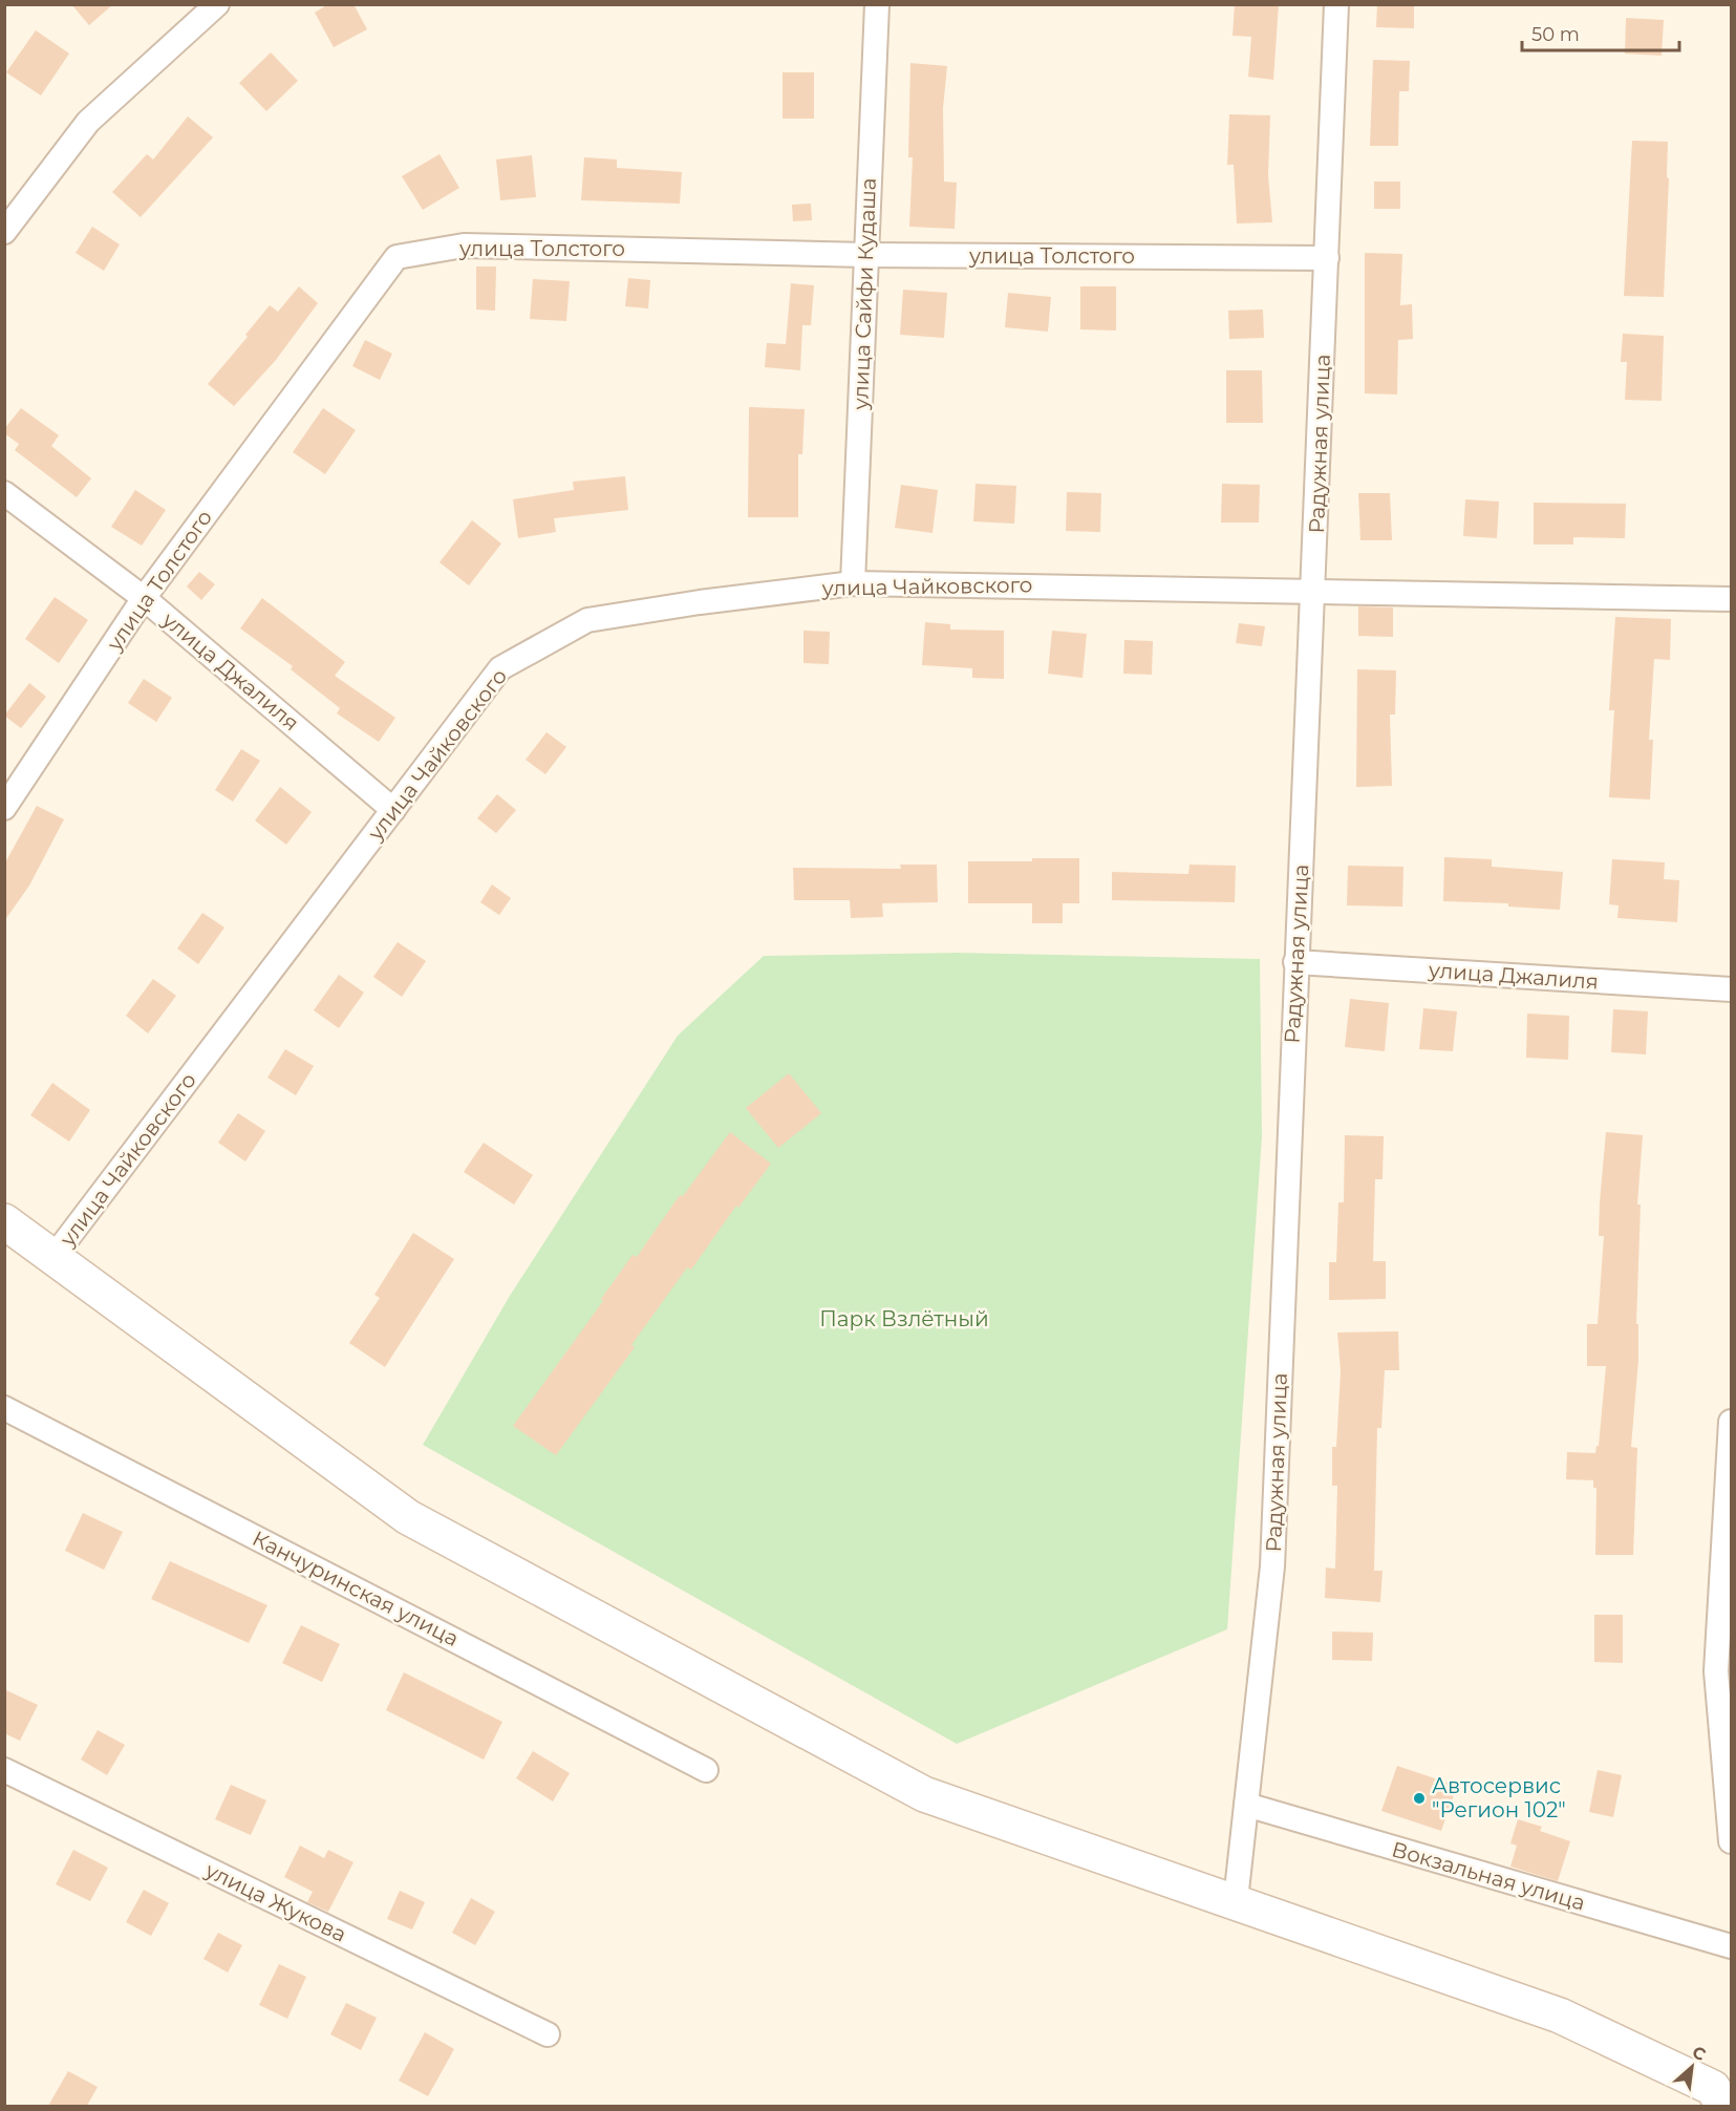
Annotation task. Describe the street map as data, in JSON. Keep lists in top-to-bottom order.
{
  "streets": {
    "street": [
      "улица Толстого",
      "улица Сайфи Кудаша",
      "Радужная улица",
      "улица Чайковского",
      "улица Джалиля",
      "Канчуринская улица",
      "Вокзальная улица",
      "улица Жукова"
    ]
  },
  "crossings": [
    ["улица Толстого", "улица Сайфи Кудаша"],
    ["улица Толстого", "Радужная улица"],
    ["улица Толстого", "улица Джалиля"],
    ["улица Сайфи Кудаша", "улица Чайковского"],
    ["Радужная улица", "улица Чайковского"],
    ["Радужная улица", "улица Джалиля"],
    ["Радужная улица", "Вокзальная улица"],
    ["улица Чайковского", "улица Джалиля"]
  ],
  "parks": ["Парк Взлётный"],
  "places": ["Автосервис \"Регион 102\""],
  "scale_bar": "50 m",
  "north": "top right"
}
